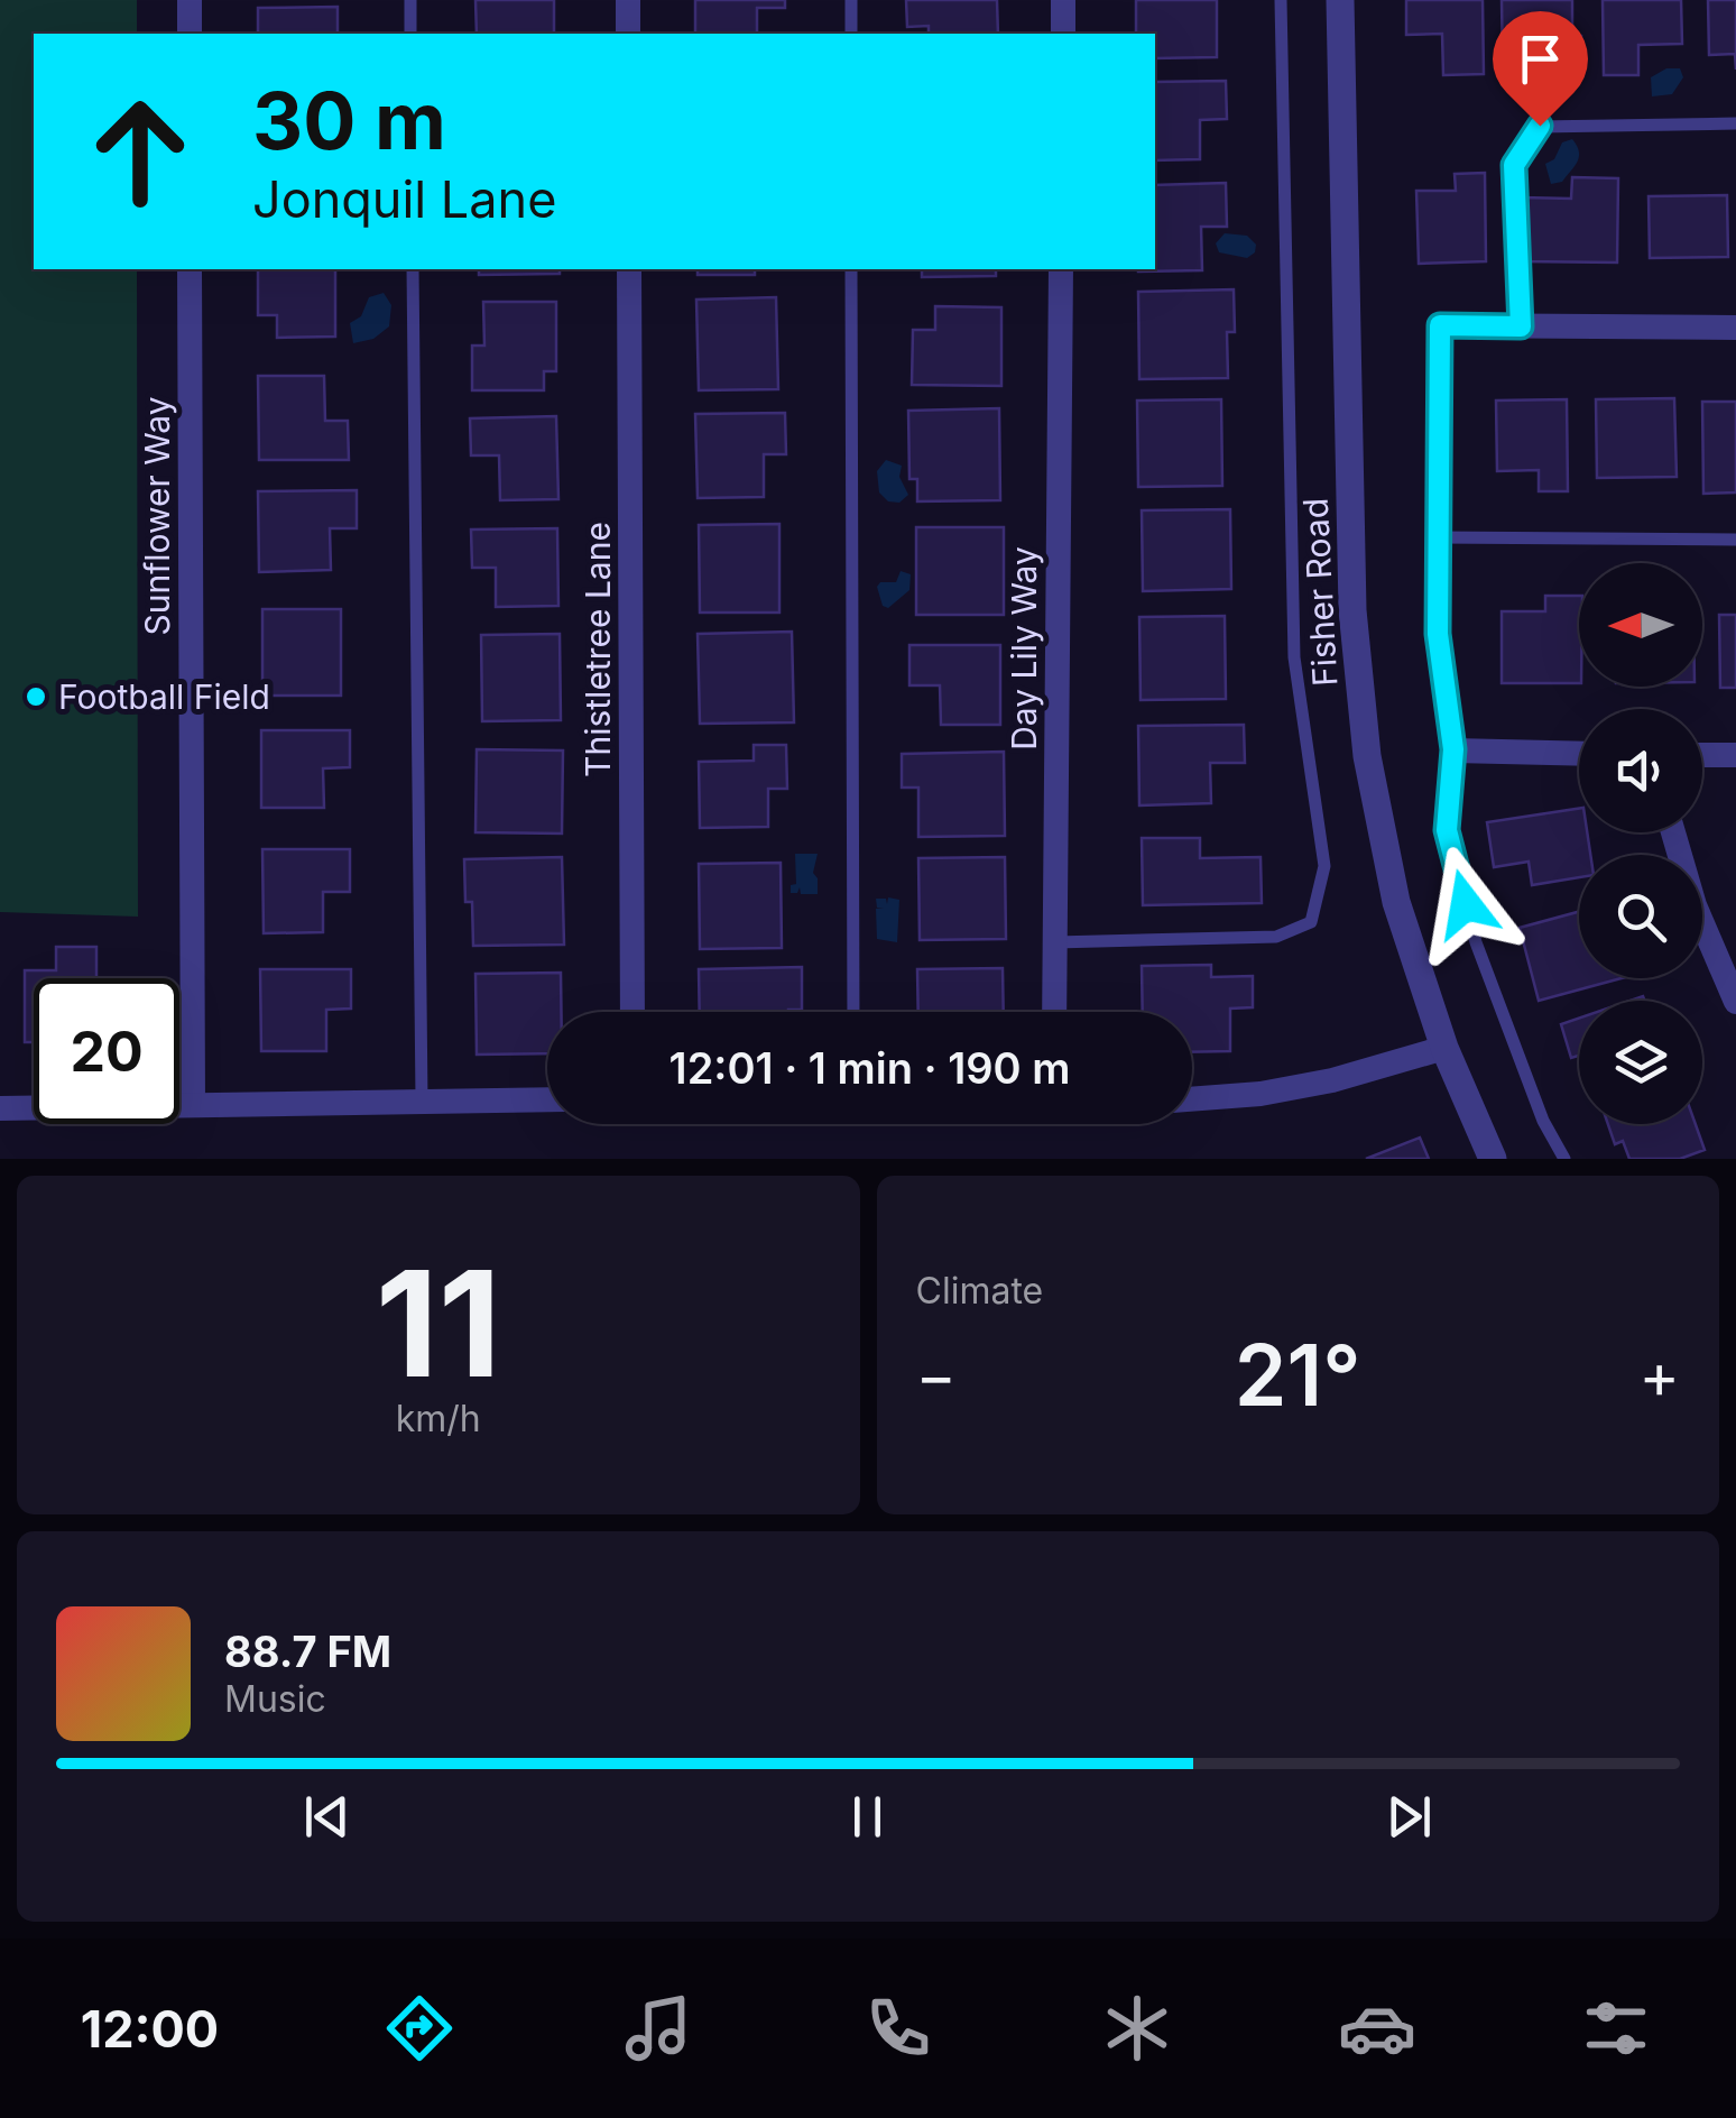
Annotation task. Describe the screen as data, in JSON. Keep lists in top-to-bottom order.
{
  "streets": {
    "street": [
      "Sunflower Way",
      "Fisher Road",
      "Day Lily Way",
      "Thistletree Lane"
    ]
  },
  "places": ["Football Field"],
  "north": "left",
  "page": {
    "turn": ["30 m", "Jonquil Lane"],
    "limit": "20",
    "trip": "12:01 · 1 min · 190 m",
    "tile": [
      ["11", "km/h"],
      "Climate"
    ],
    "heat": ["−", "21°", "+"],
    "song": ["88.7 FM", "Music"],
    "tabs": "12:00"
  }
}
